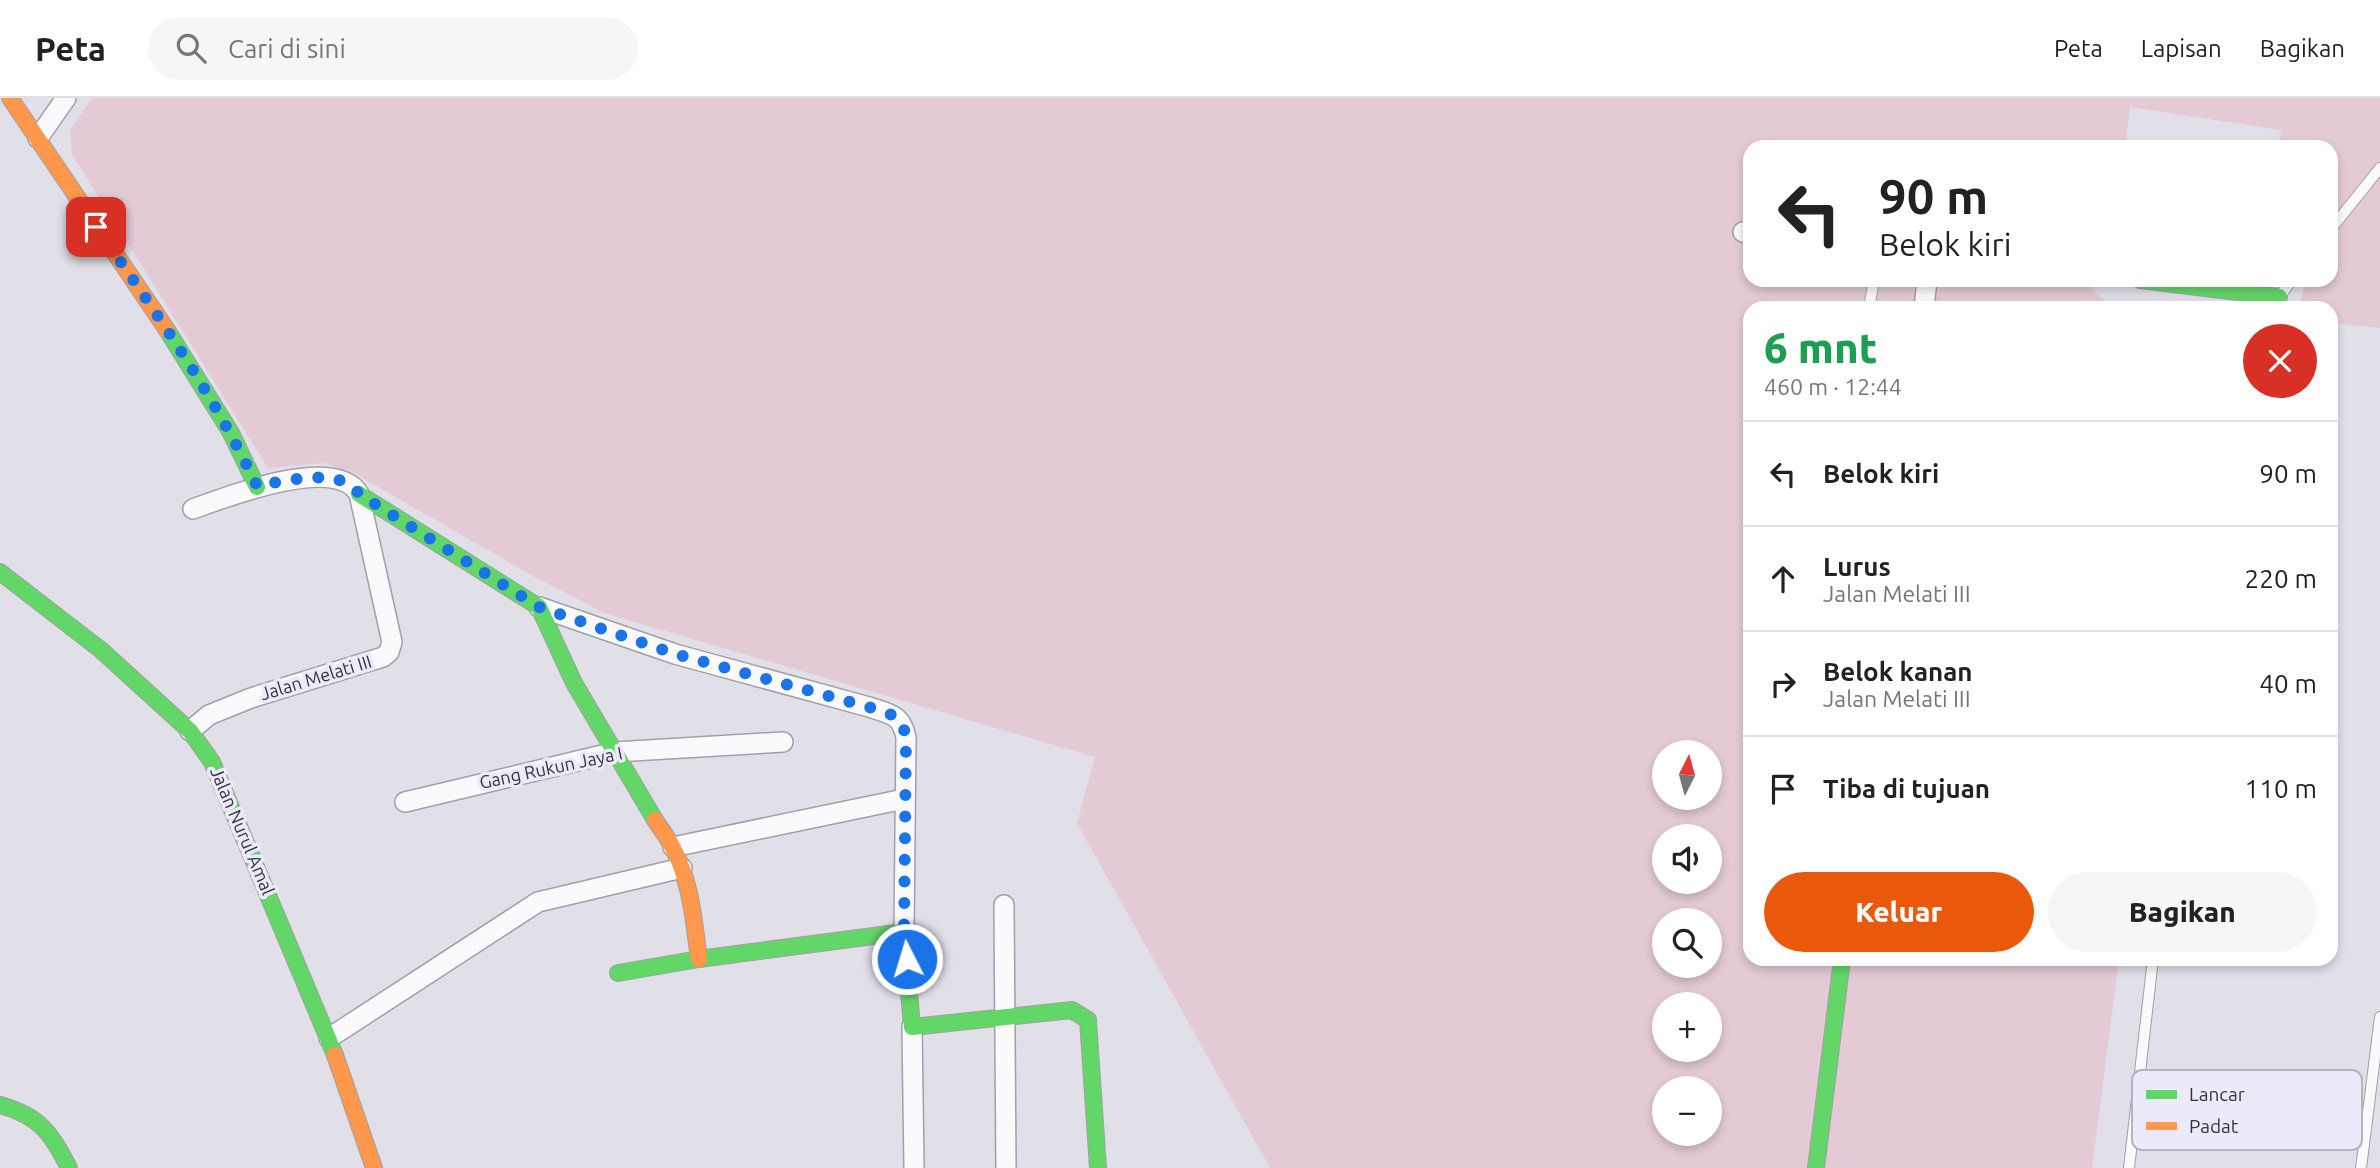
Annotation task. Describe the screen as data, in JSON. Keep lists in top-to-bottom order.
{
  "streets": {
    "street": ["Jalan Melati III", "Gang Rukun Jaya I", "Jalan Nurul Amal"]
  },
  "crossings": [
    ["Jalan Melati III", "Jalan Nurul Amal"]
  ],
  "legend": ["Lancar", "Padat"],
  "north": "top",
  "page": {
    "header": "Peta",
    "search": "Cari di sini",
    "nav": ["Peta", "Lapisan", "Bagikan"],
    "turn": ["90 m", "Belok kiri"],
    "heading": ["6 mnt", "460 m · 12:44"],
    "list": [
      {
        "name": "Belok kiri",
        "value": "90 m"
      },
      {
        "name": "Lurus",
        "note": "Jalan Melati III",
        "value": "220 m"
      },
      {
        "name": "Belok kanan",
        "note": "Jalan Melati III",
        "value": "40 m"
      },
      {
        "name": "Tiba di tujuan",
        "value": "110 m"
      }
    ],
    "map_buttons": ["+", "−"],
    "buttons": ["Keluar", "Bagikan"]
  }
}
